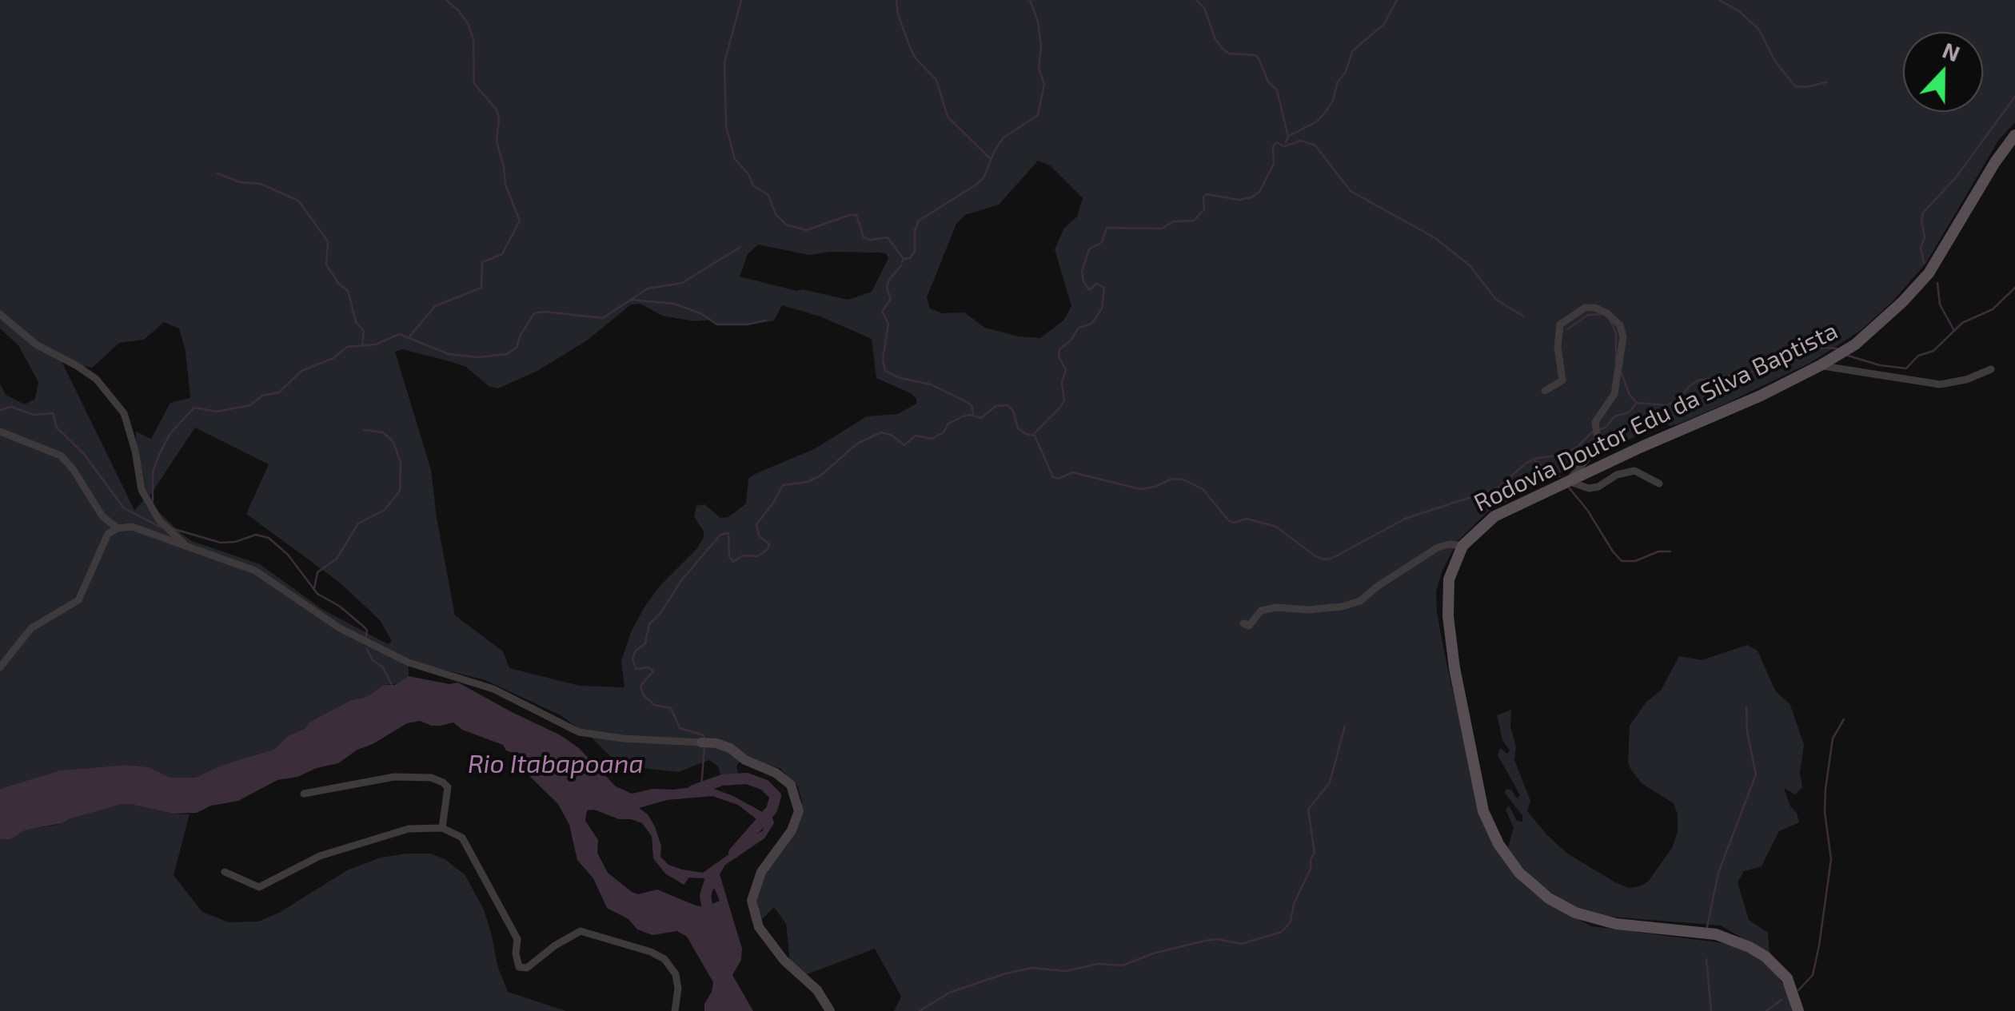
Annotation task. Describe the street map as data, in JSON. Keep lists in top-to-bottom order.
{
  "streets": {
    "main road": ["Rodovia Doutor Edu da Silva Baptista"]
  },
  "water": ["Rio Itabapoana"],
  "north": "top"
}
